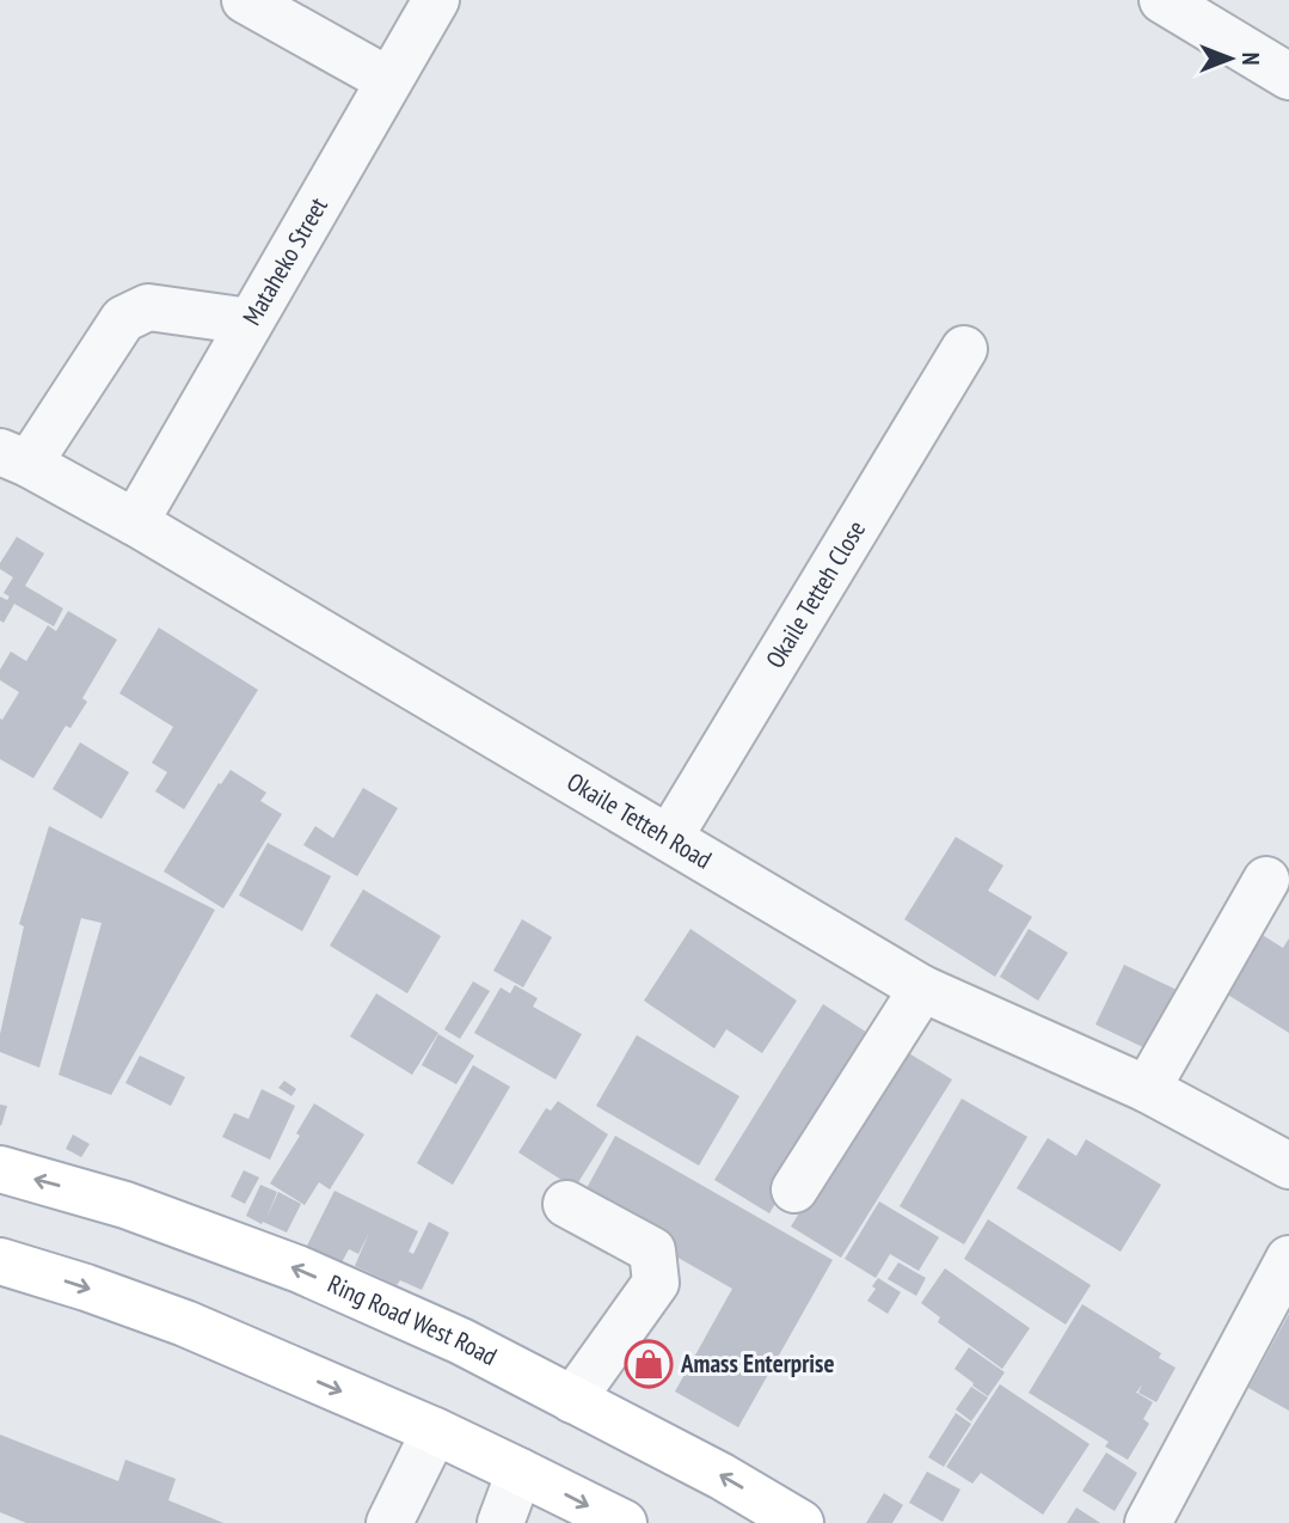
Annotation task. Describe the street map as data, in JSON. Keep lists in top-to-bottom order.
{
  "streets": {
    "main road": ["Ring Road West Road"],
    "street": ["Mataheko Street", "Okaile Tetteh Close", "Okaile Tetteh Road"]
  },
  "crossings": [
    ["Mataheko Street", "Okaile Tetteh Road"],
    ["Okaile Tetteh Close", "Okaile Tetteh Road"]
  ],
  "places": {
    "shop": ["Amass Enterprise"]
  },
  "north": "right"
}
